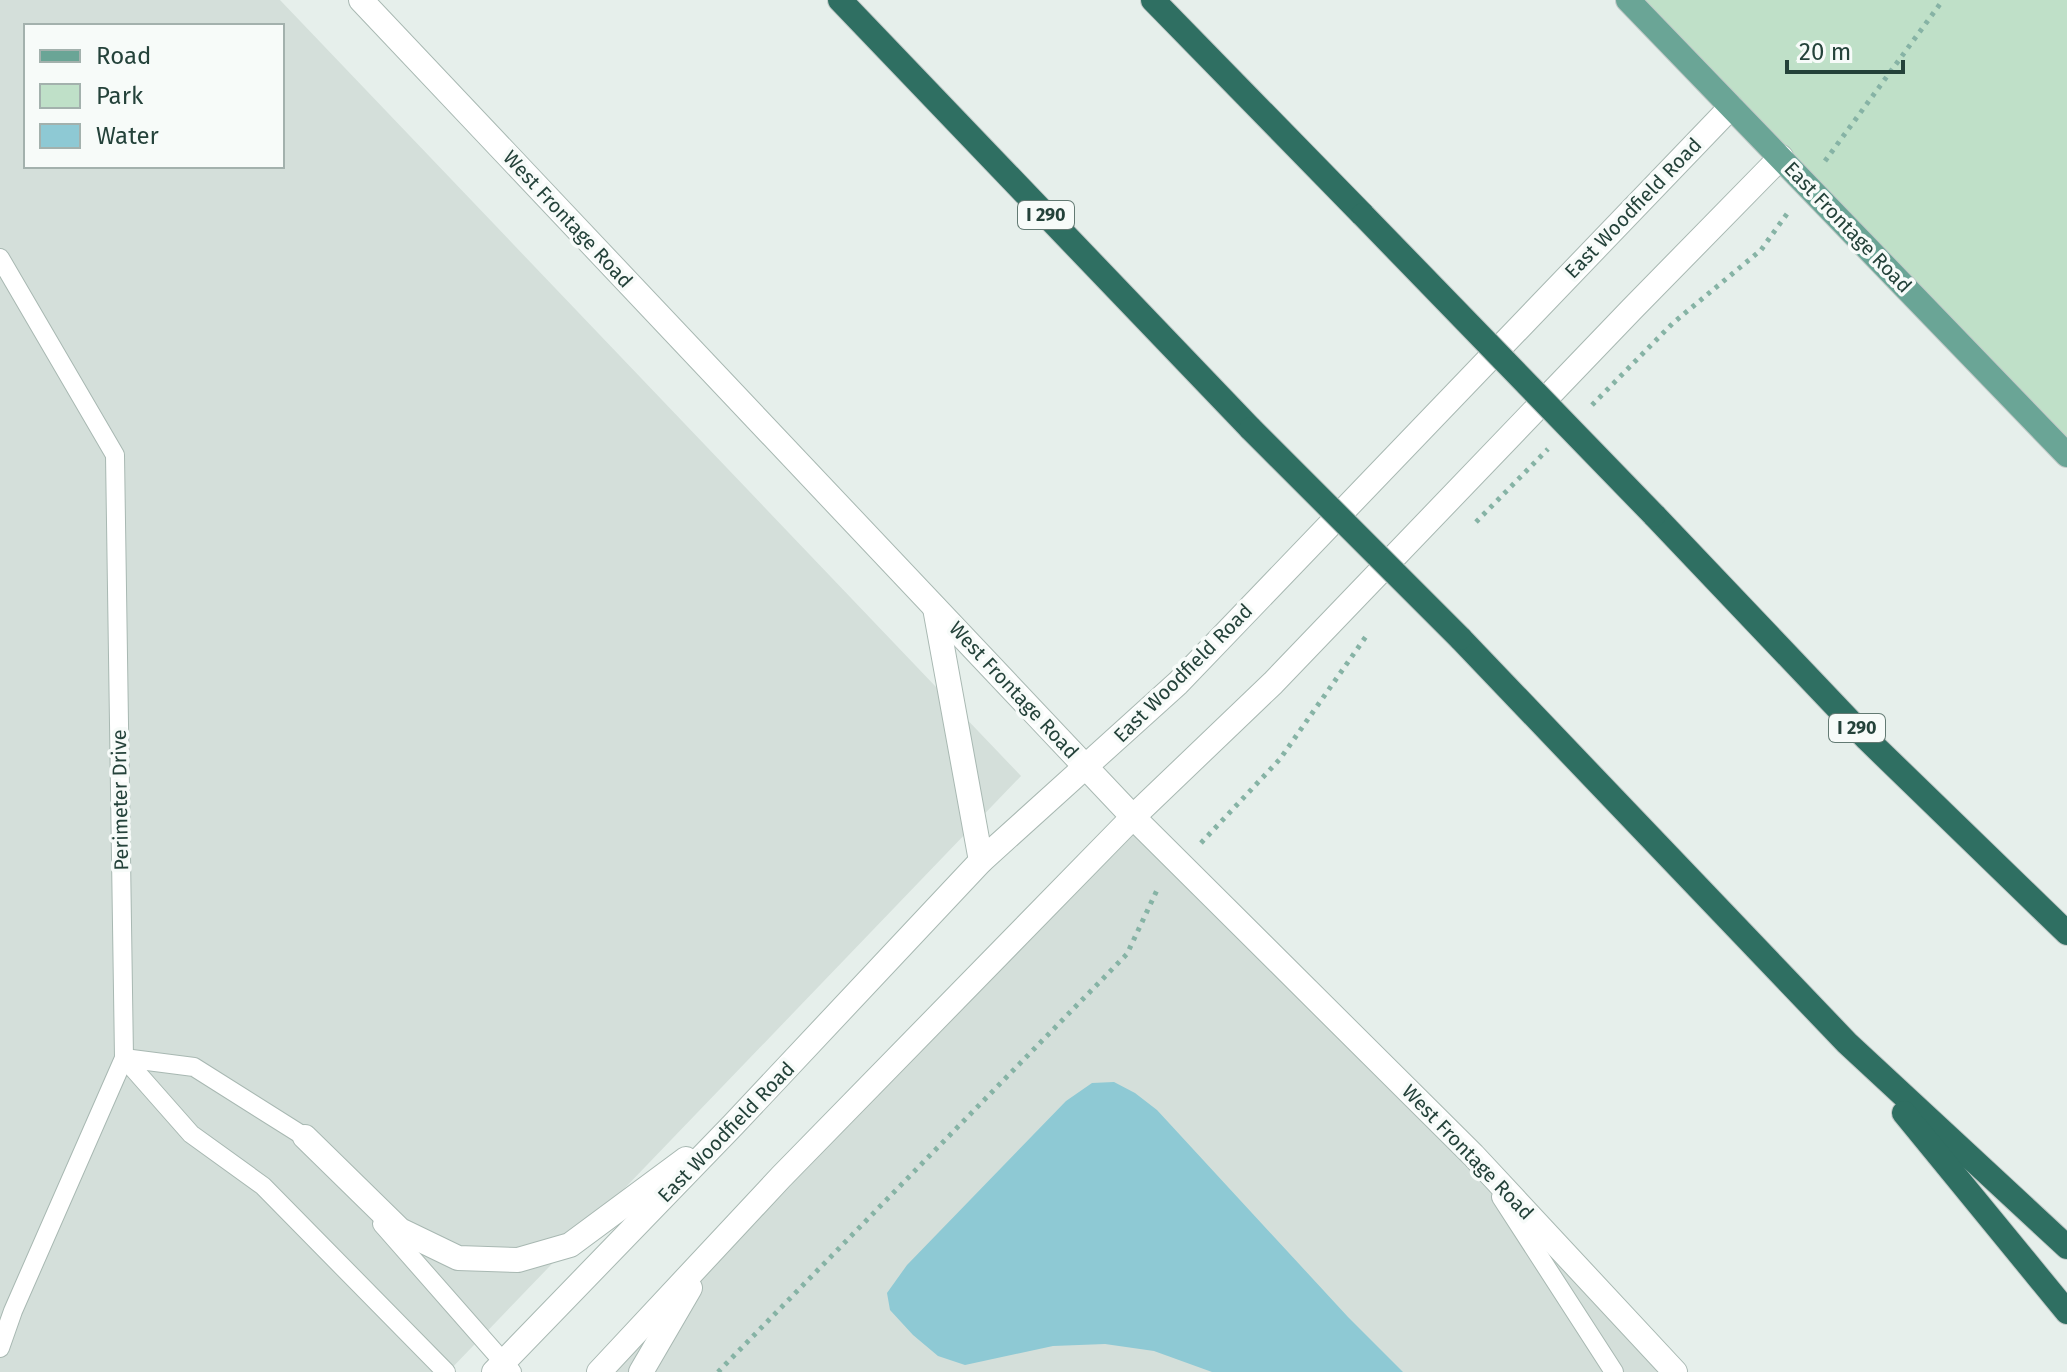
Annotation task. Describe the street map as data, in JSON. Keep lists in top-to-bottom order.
{
  "streets": {
    "highway": ["I 290"],
    "main road": ["East Frontage Road"],
    "street": ["East Woodfield Road", "West Frontage Road"],
    "lane": ["Perimeter Drive"]
  },
  "crossings": [
    ["East Woodfield Road", "West Frontage Road"],
    ["East Woodfield Road", "East Frontage Road"]
  ],
  "legend": ["Road", "Park", "Water"],
  "scale_bar": "20 m"
}
